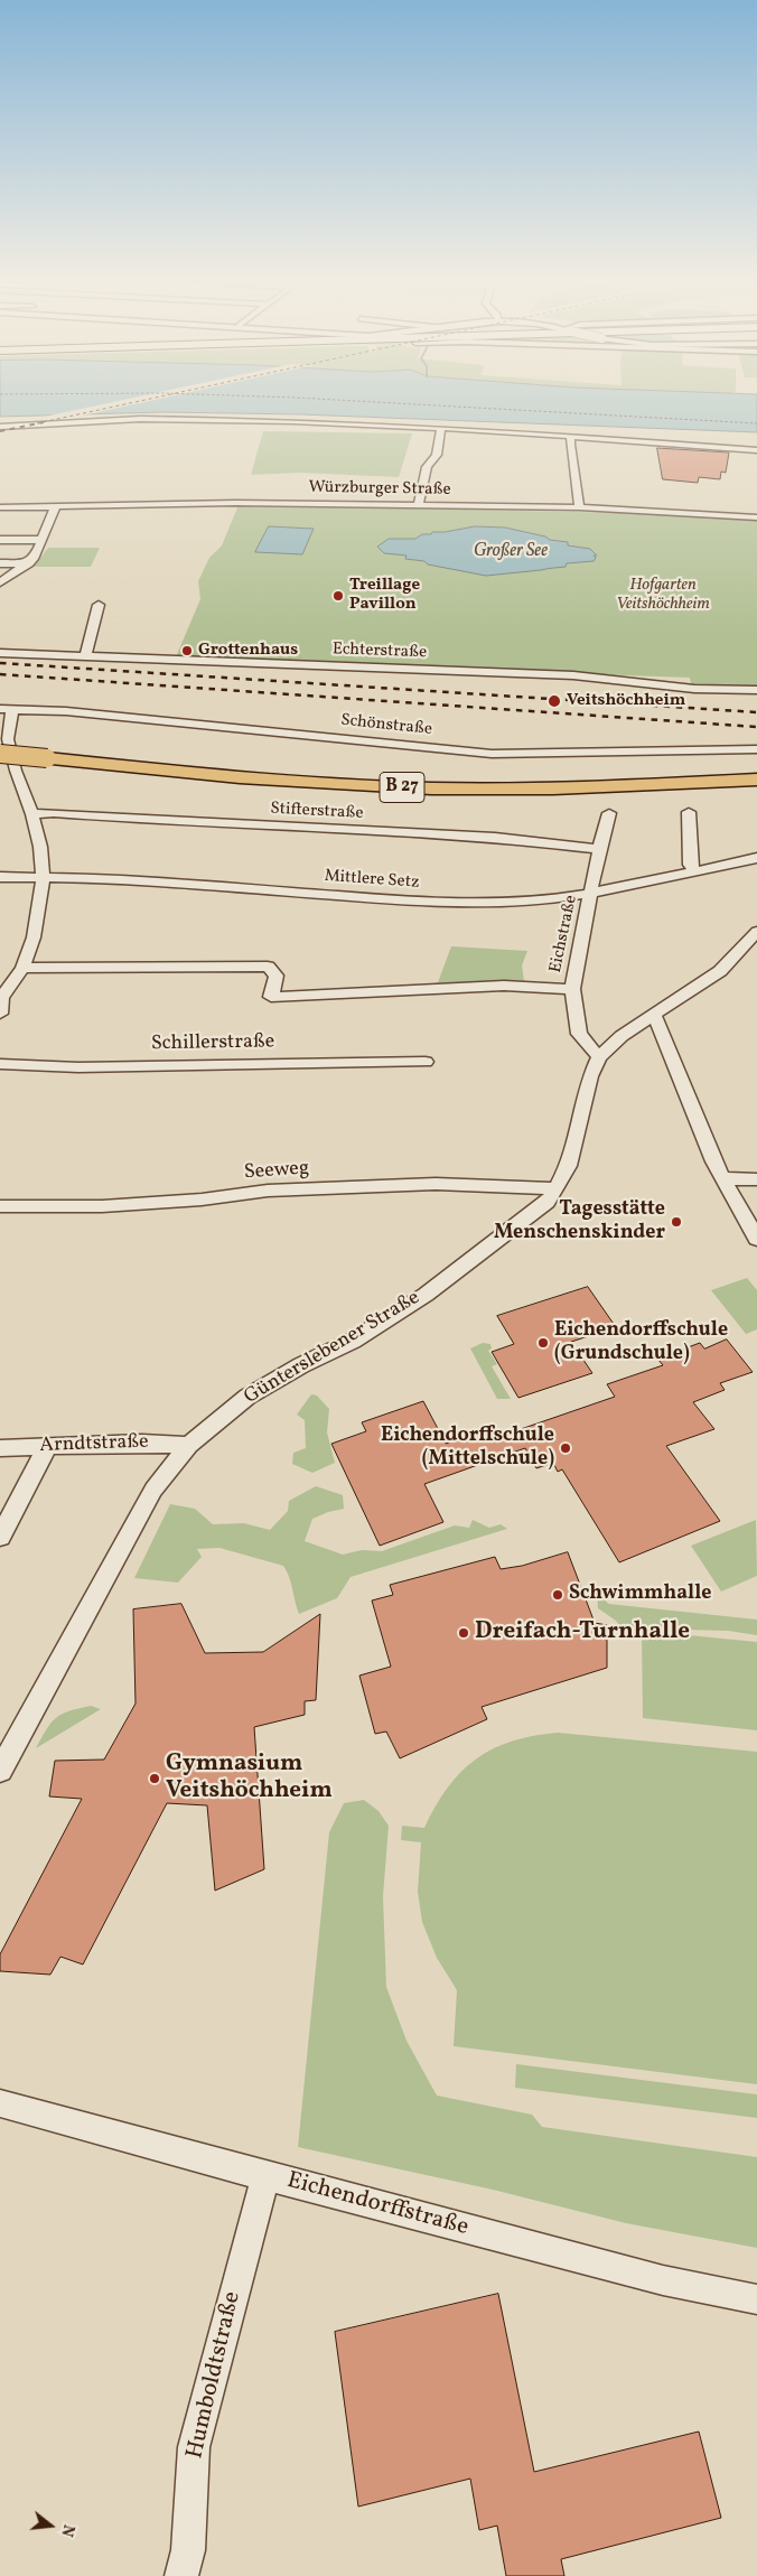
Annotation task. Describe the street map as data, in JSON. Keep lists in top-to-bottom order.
{
  "streets": {
    "main road": ["B 27"],
    "street": [
      "Würzburger Straße",
      "Echterstraße",
      "Schönstraße",
      "Stifterstraße",
      "Mittlere Setz",
      "Eichstraße",
      "Schillerstraße",
      "Seeweg",
      "Günterslebener Straße",
      "Arndtstraße",
      "Eichendorffstraße",
      "Humboldtstraße"
    ]
  },
  "crossings": [
    ["Schönstraße", "B 27"],
    ["Stifterstraße", "Eichstraße"],
    ["Mittlere Setz", "Eichstraße"],
    ["Eichstraße", "Günterslebener Straße"],
    ["Seeweg", "Günterslebener Straße"],
    ["Günterslebener Straße", "Arndtstraße"],
    ["Eichendorffstraße", "Humboldtstraße"]
  ],
  "water": ["Großer See"],
  "parks": ["Hofgarten Veitshöchheim"],
  "places": [
    "Treillage Pavillon",
    "Grottenhaus",
    "Veitshöchheim",
    "Tagesstätte Menschenskinder",
    "Eichendorffschule (Grundschule)",
    "Eichendorffschule (Mittelschule)",
    "Schwimmhalle",
    "Dreifach-Turnhalle",
    "Gymnasium Veitshöchheim"
  ],
  "north": "right"
}
